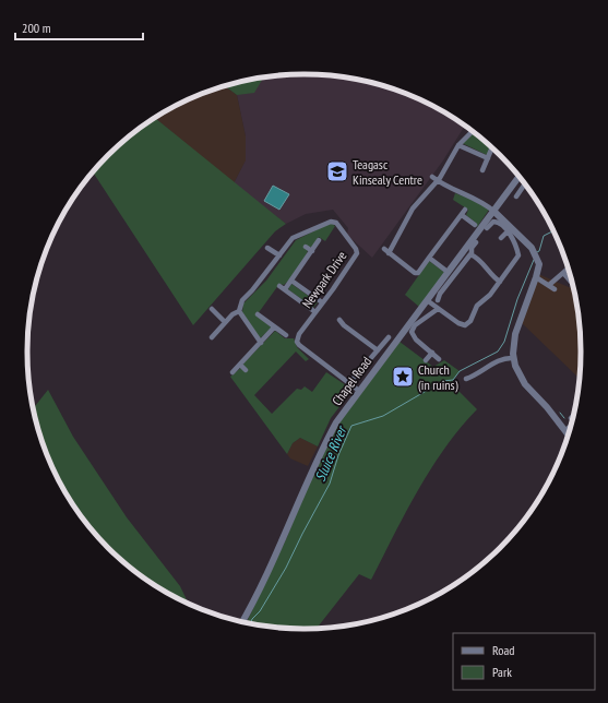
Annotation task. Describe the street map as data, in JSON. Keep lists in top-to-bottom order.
{
  "streets": {
    "street": ["Newpark Drive", "Chapel Road"]
  },
  "crossings": [
    ["Newpark Drive", "Chapel Road"]
  ],
  "water": ["Sluice River"],
  "places": {
    "school or university": ["Teagasc Kinsealy Centre"],
    "place": ["Church (in ruins)"]
  },
  "legend": ["Road", "Park"],
  "scale_bar": "200 m"
}
